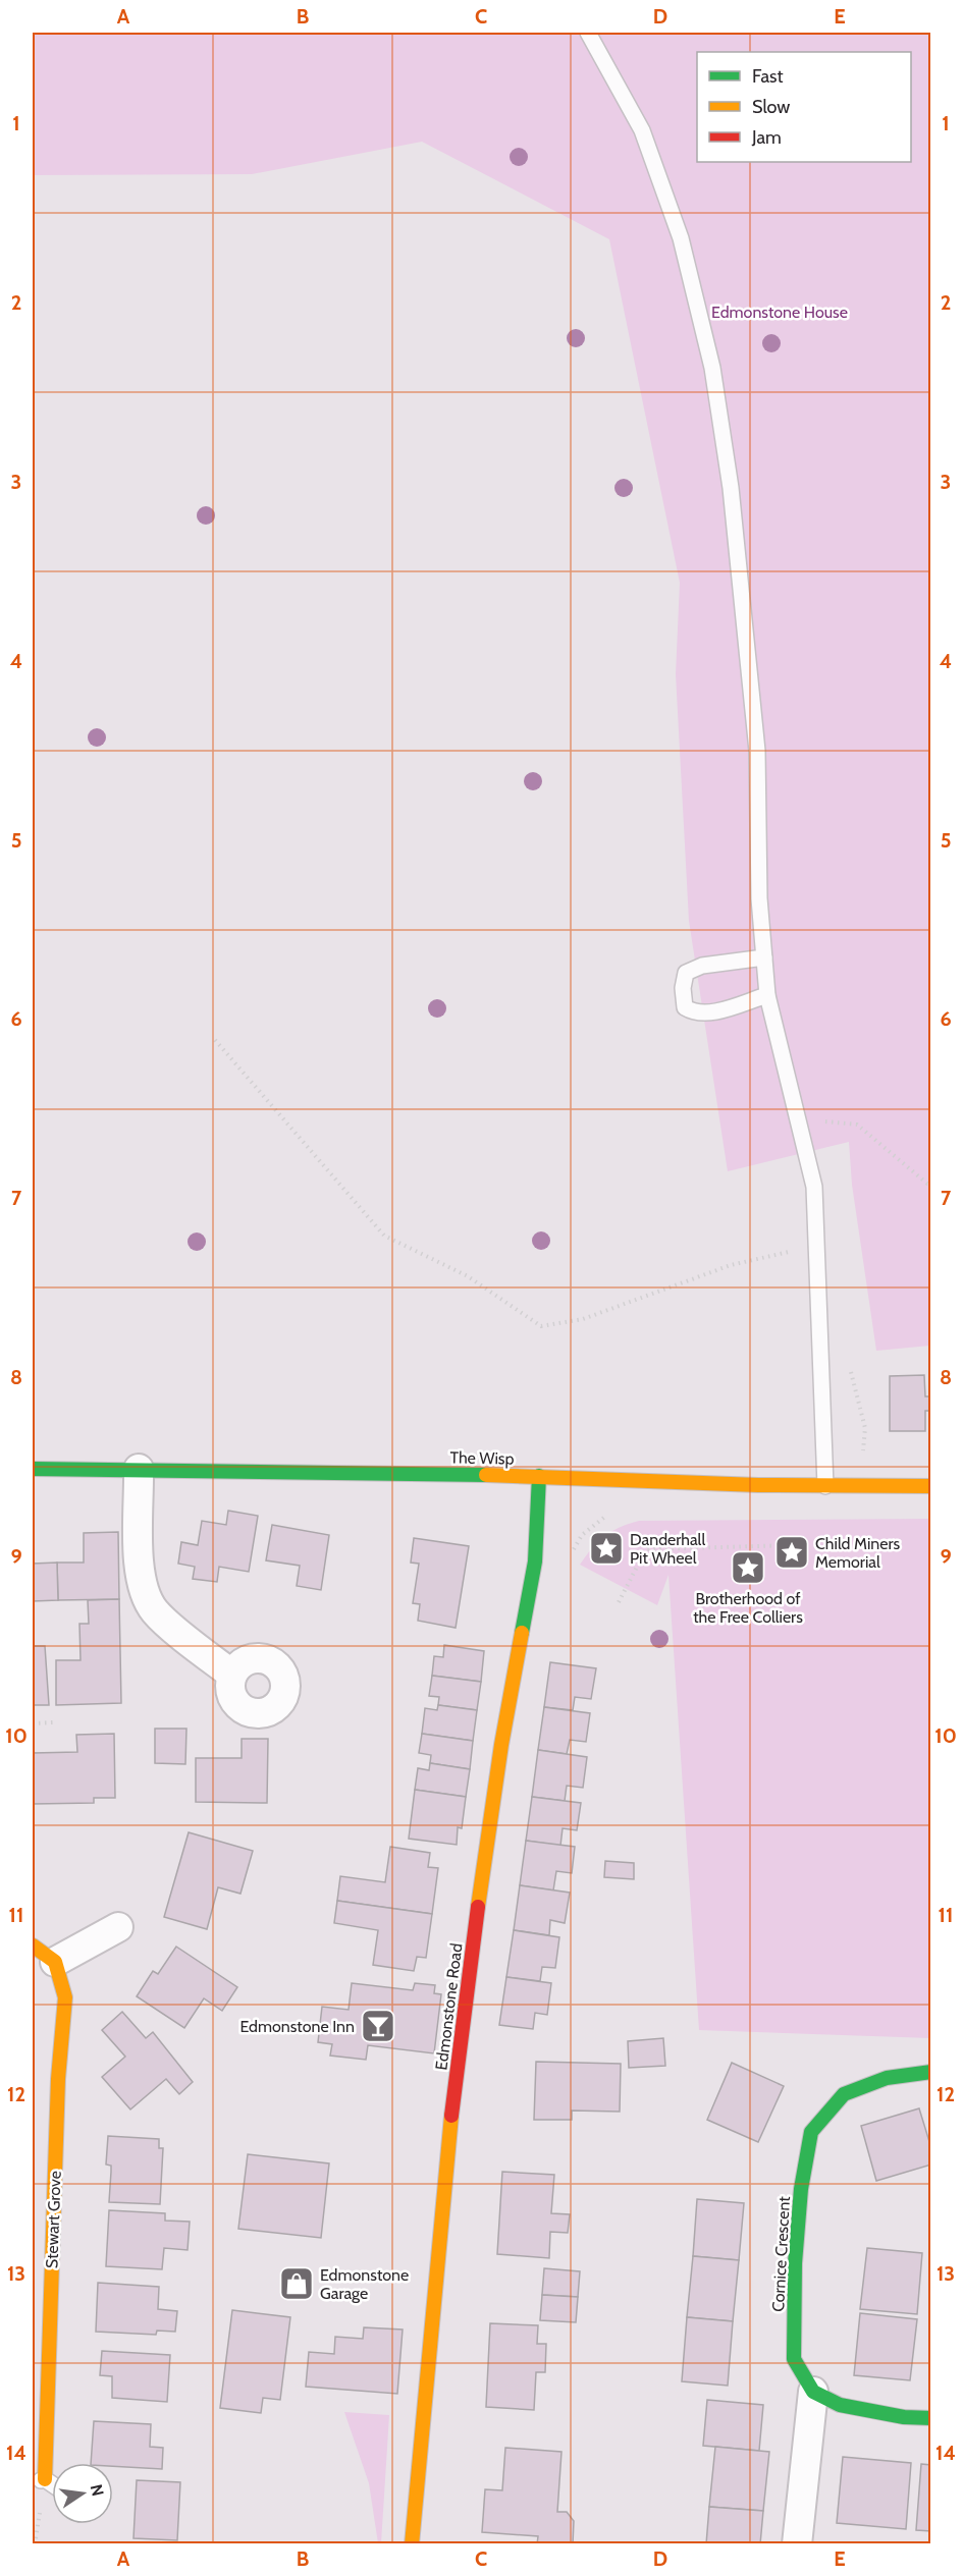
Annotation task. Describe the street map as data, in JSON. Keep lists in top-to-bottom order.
{
  "streets": {
    "street": [
      "The Wisp",
      "Edmonstone Road",
      "Stewart Grove",
      "Cornice Crescent"
    ]
  },
  "crossings": [
    ["The Wisp", "Edmonstone Road"]
  ],
  "parks": ["Edmonstone House"],
  "places": {
    "place": ["Danderhall Pit Wheel", "Child Miners Memorial", "Brotherhood of the Free Colliers"],
    "bar": ["Edmonstone Inn"],
    "shop": ["Edmonstone Garage"]
  },
  "legend": ["Fast", "Slow", "Jam"],
  "north": "right",
  "grid": {
    "columns": [
      "A",
      "B",
      "C",
      "D",
      "E"
    ],
    "rows": [
      "1",
      "2",
      "3",
      "4",
      "5",
      "6",
      "7",
      "8",
      "9",
      "10",
      "11",
      "12",
      "13",
      "14"
    ]
  }
}
